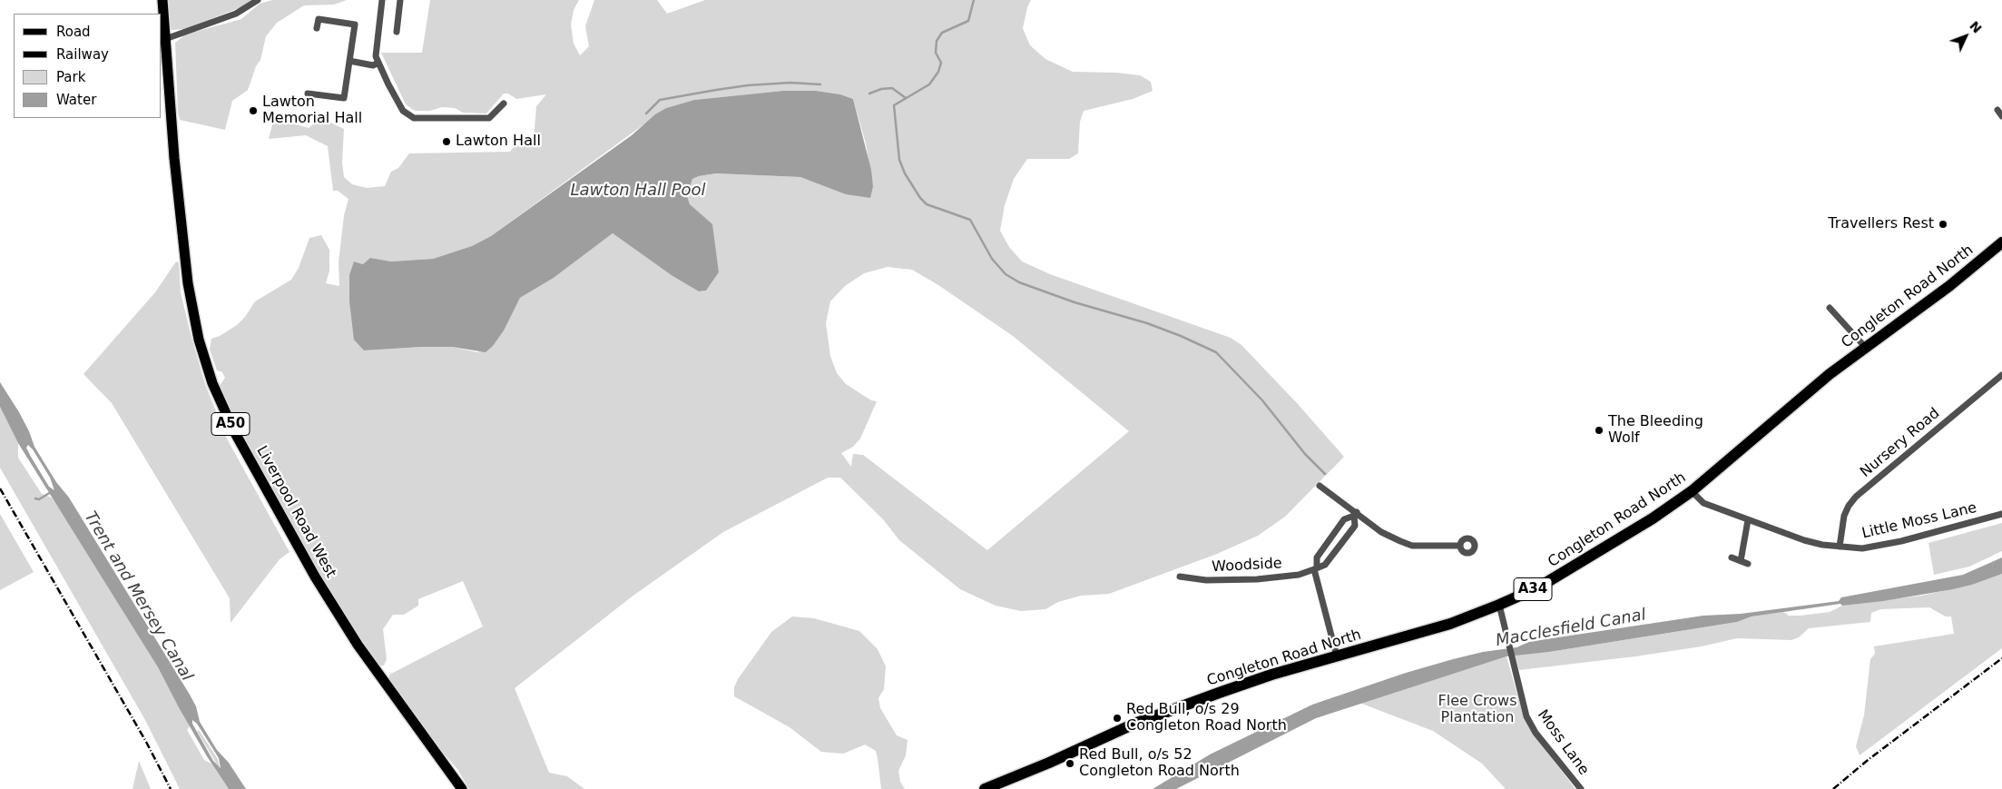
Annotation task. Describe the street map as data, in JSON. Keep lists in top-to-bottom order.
{
  "streets": {
    "highway": ["Congleton Road North", "A34"],
    "main road": ["A50", "Liverpool Road West"],
    "street": [
      "Nursery Road",
      "Little Moss Lane",
      "Woodside",
      "Moss Lane"
    ]
  },
  "crossings": [
    ["Congleton Road North", "Little Moss Lane"],
    ["Congleton Road North", "Moss Lane"],
    ["Nursery Road", "Little Moss Lane"]
  ],
  "water": ["Lawton Hall Pool", "Trent and Mersey Canal", "Macclesfield Canal"],
  "parks": ["Flee Crows Plantation"],
  "places": [
    "Lawton Memorial Hall",
    "Lawton Hall",
    "Travellers Rest",
    "The Bleeding Wolf",
    "Red Bull, o/s 29 Congleton Road North",
    "Red Bull, o/s 52 Congleton Road North"
  ],
  "legend": [
    "Road",
    "Railway",
    "Park",
    "Water"
  ],
  "north": "top right"
}
